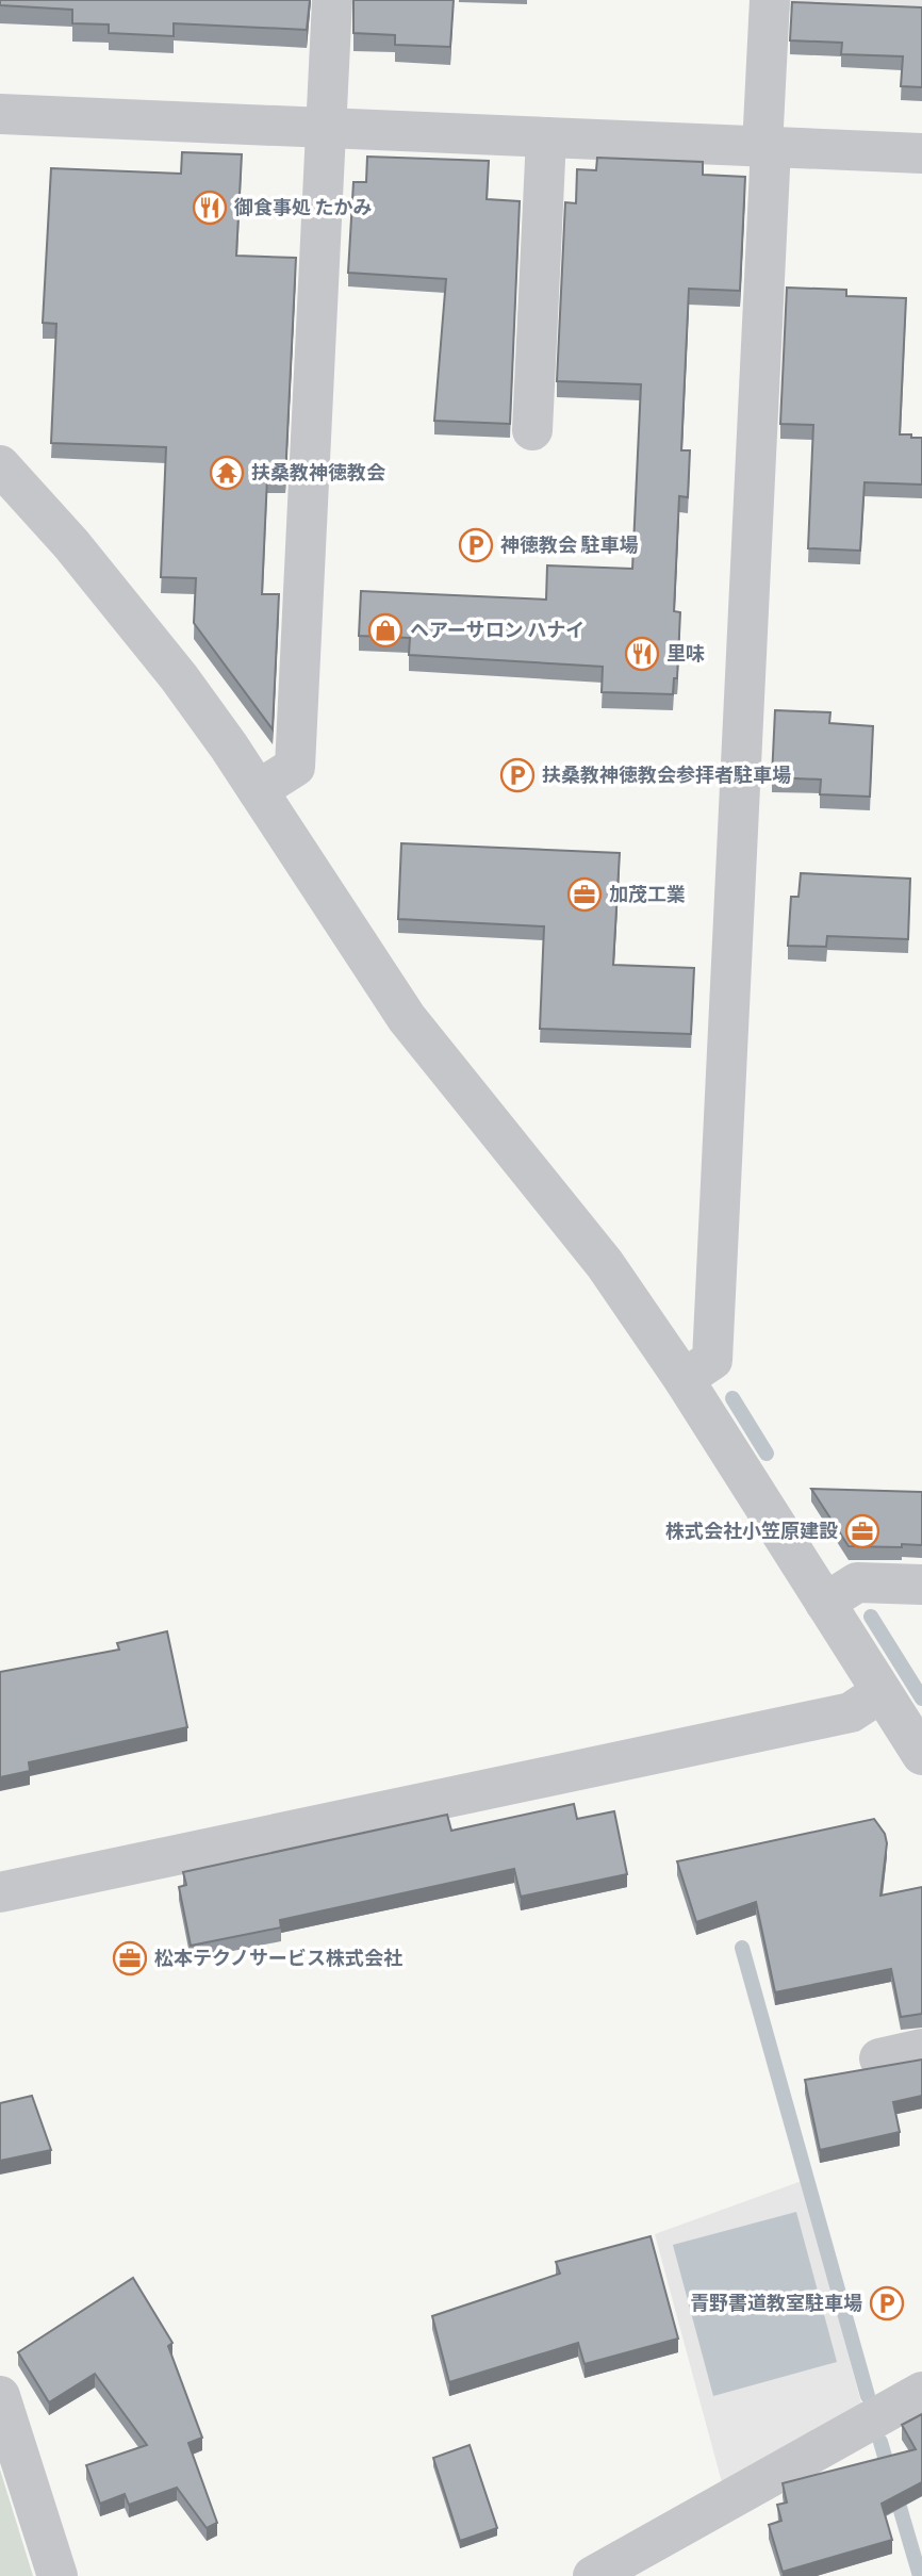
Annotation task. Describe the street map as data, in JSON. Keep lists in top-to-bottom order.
{
  "places": {
    "restaurant": ["御食事処 たかみ", "里味"],
    "temple": ["扶桑教神徳教会"],
    "parking": ["神徳教会 駐車場", "扶桑教神徳教会参拝者駐車場", "青野書道教室駐車場"],
    "shop": ["ヘアーサロン ハナイ"],
    "office": ["加茂工業", "株式会社小笠原建設", "松本テクノサービス株式会社"]
  }
}
